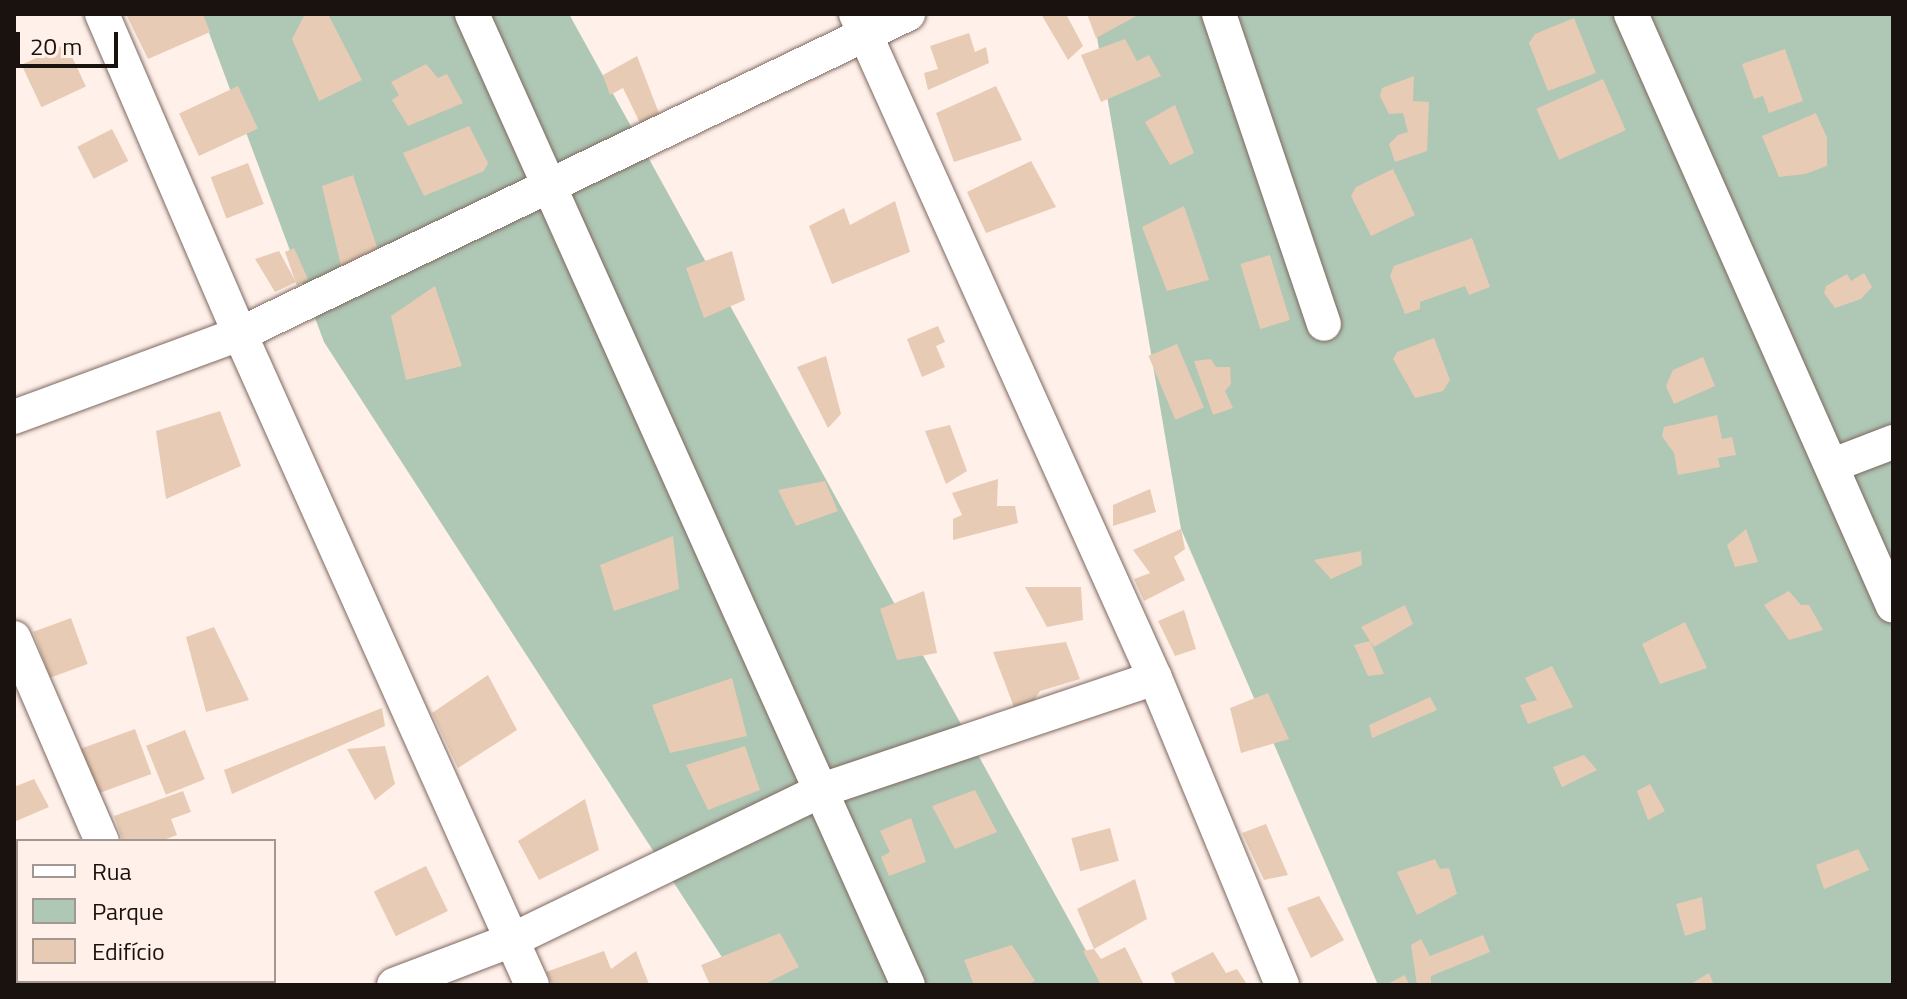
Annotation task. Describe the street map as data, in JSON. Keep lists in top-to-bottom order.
{
  "legend": ["Rua", "Parque", "Edifício"],
  "scale_bar": "20 m"
}
